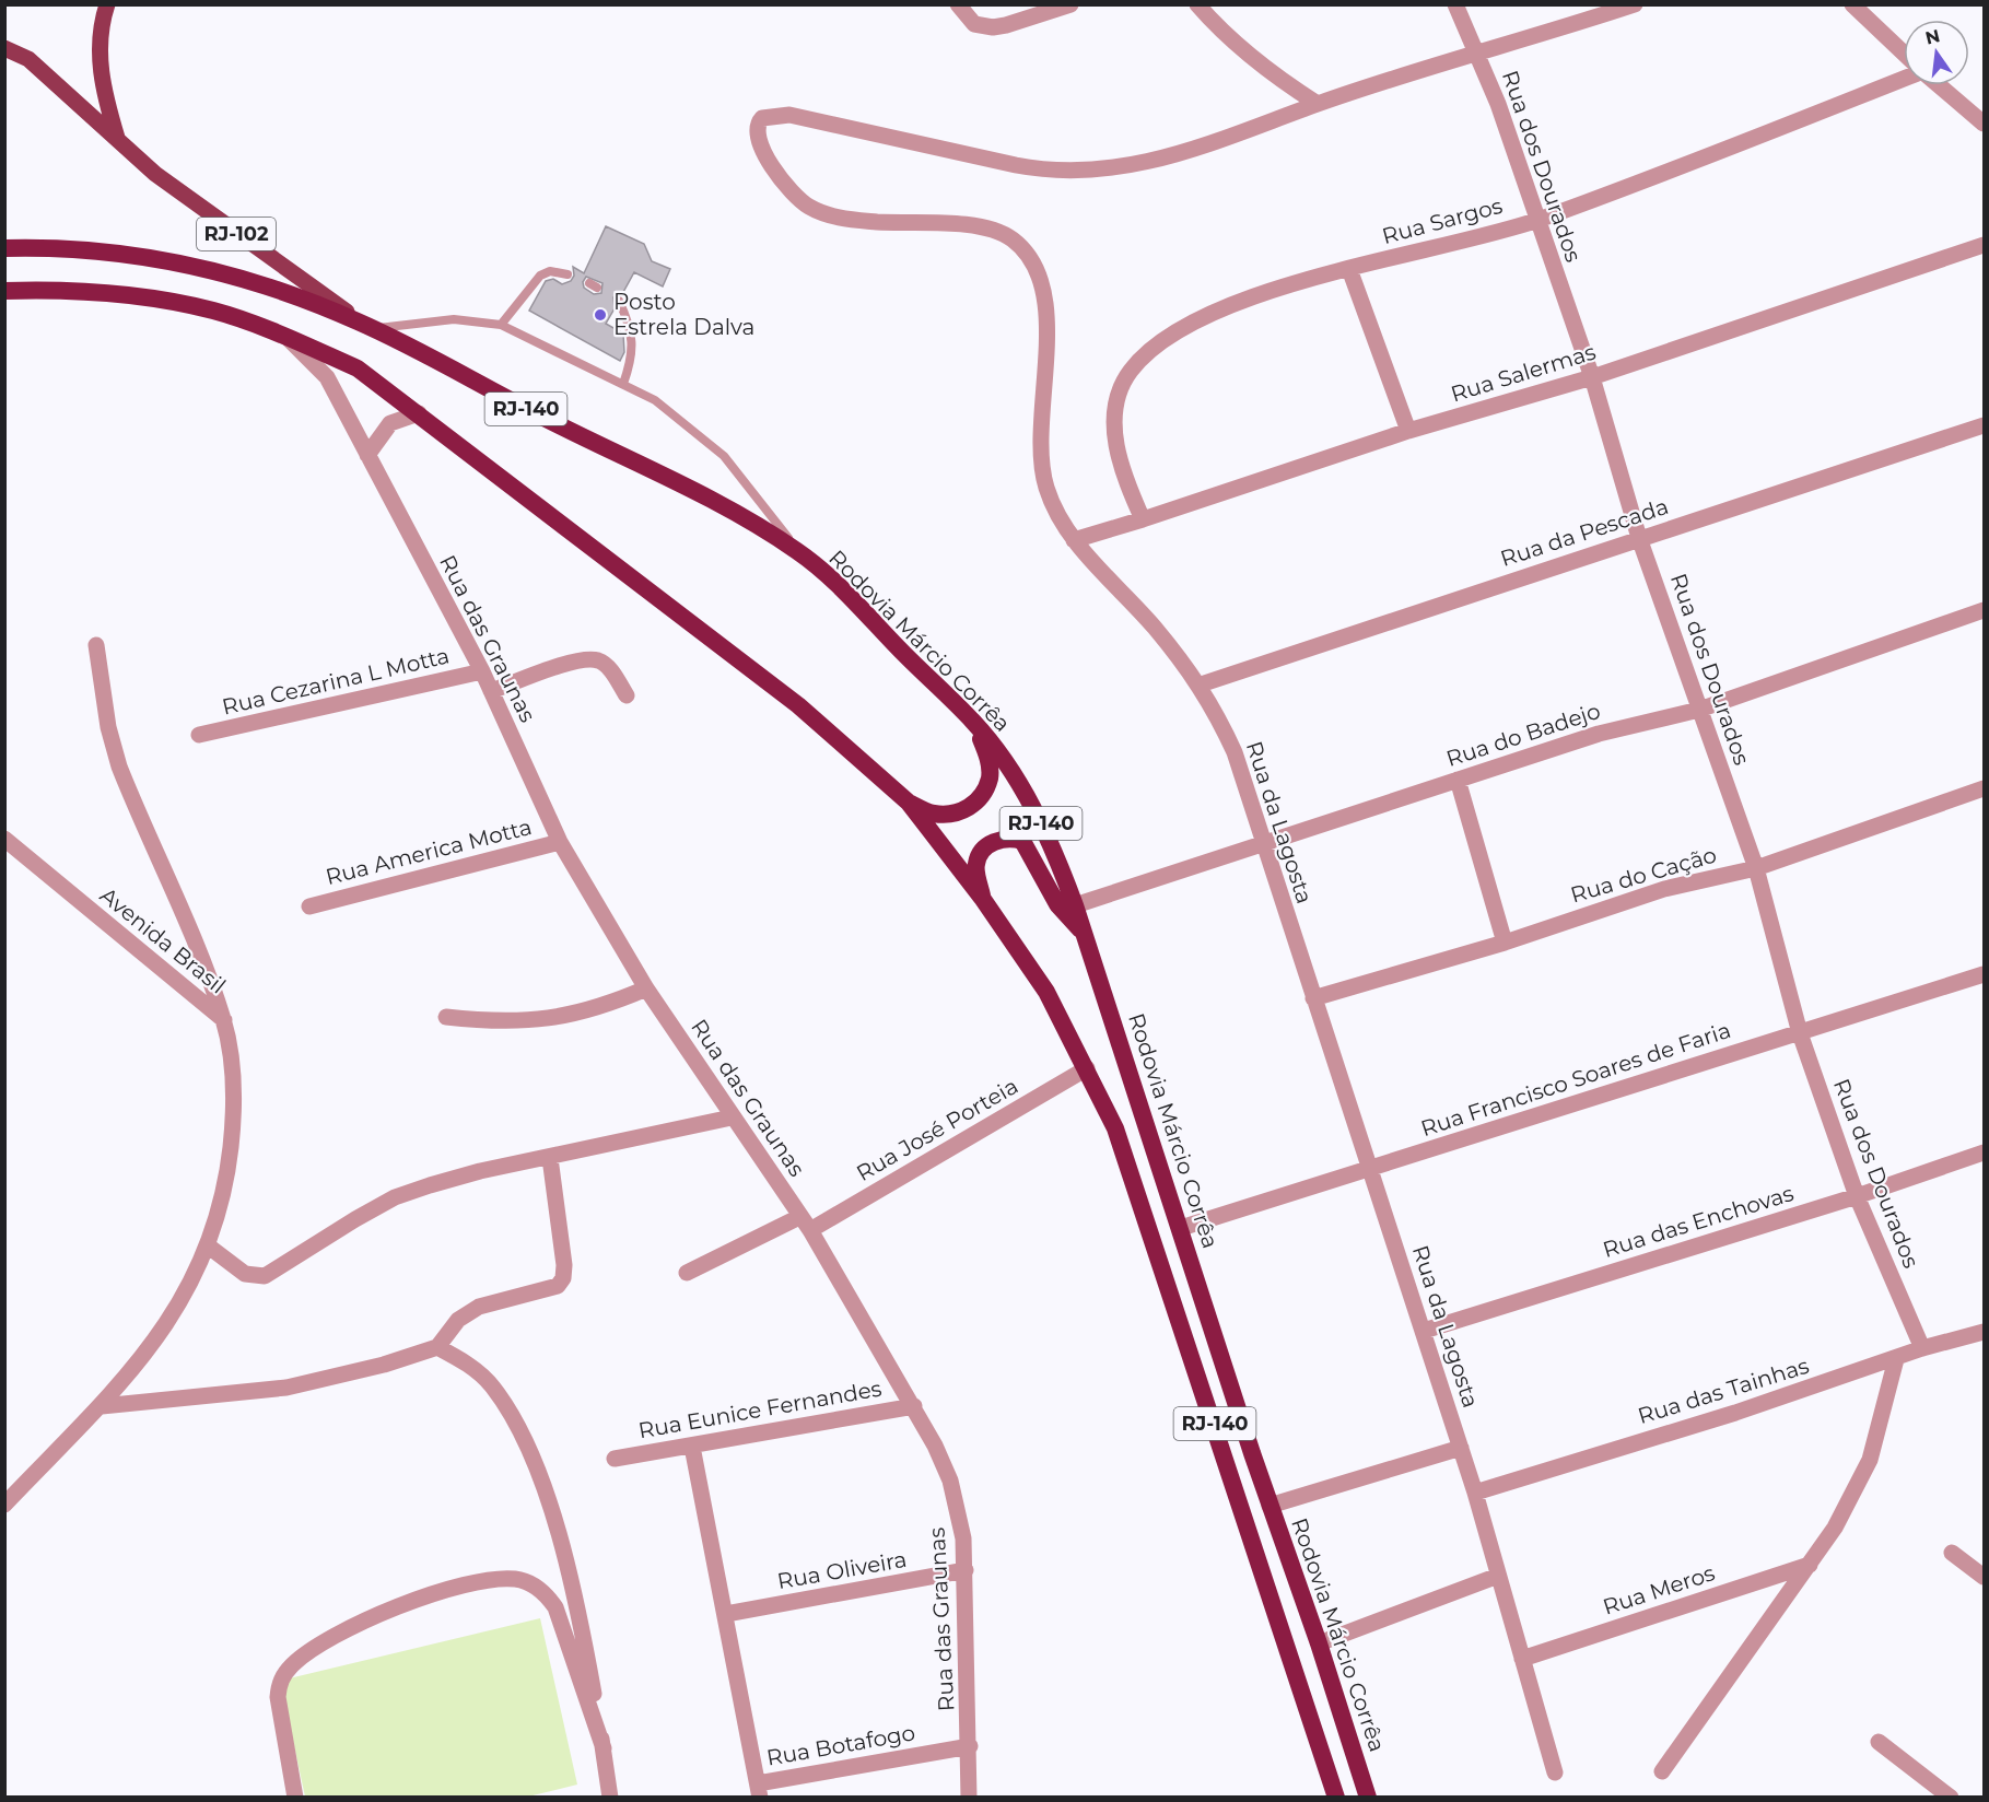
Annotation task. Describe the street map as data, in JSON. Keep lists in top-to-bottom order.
{
  "streets": {
    "highway": ["RJ-140", "Rodovia Márcio Corrêa"],
    "main road": ["RJ-102"],
    "street": [
      "Rua dos Dourados",
      "Rua Sargos",
      "Rua Salermas",
      "Rua da Pescada",
      "Rua das Graunas",
      "Rua Cezarina L Motta",
      "Rua do Badejo",
      "Rua da Lagosta",
      "Rua America Motta",
      "Rua do Cação",
      "Avenida Brasil",
      "Rua Francisco Soares de Faria",
      "Rua José Porteia",
      "Rua das Enchovas",
      "Rua das Tainhas",
      "Rua Eunice Fernandes",
      "Rua Oliveira",
      "Rua Meros",
      "Rua Botafogo"
    ]
  },
  "crossings": [
    ["Rua dos Dourados", "Rua Sargos"],
    ["Rua dos Dourados", "Rua Salermas"],
    ["Rua dos Dourados", "Rua da Pescada"],
    ["Rua dos Dourados", "Rua do Badejo"],
    ["Rua dos Dourados", "Rua do Cação"],
    ["Rua dos Dourados", "Rua Francisco Soares de Faria"],
    ["Rua dos Dourados", "Rua das Enchovas"],
    ["Rua dos Dourados", "Rua das Tainhas"],
    ["Rua Sargos", "Rua Salermas"],
    ["RJ-102", "Rodovia Márcio Corrêa"],
    ["Rua Salermas", "Rua da Lagosta"],
    ["RJ-140", "Rua das Graunas"],
    ["RJ-140", "Rua José Porteia"],
    ["Rua da Pescada", "Rua da Lagosta"],
    ["Rua das Graunas", "Rua Cezarina L Motta"],
    ["Rua das Graunas", "Rua America Motta"],
    ["Rua das Graunas", "Rua José Porteia"],
    ["Rua das Graunas", "Rua Eunice Fernandes"],
    ["Rua das Graunas", "Rua Oliveira"],
    ["Rua das Graunas", "Rua Botafogo"],
    ["Rodovia Márcio Corrêa", "Rua do Badejo"],
    ["Rodovia Márcio Corrêa", "Rua Francisco Soares de Faria"],
    ["Rua do Badejo", "Rua da Lagosta"],
    ["Rua da Lagosta", "Rua do Cação"],
    ["Rua da Lagosta", "Rua Francisco Soares de Faria"],
    ["Rua da Lagosta", "Rua das Enchovas"],
    ["Rua da Lagosta", "Rua das Tainhas"],
    ["Rua da Lagosta", "Rua Meros"]
  ],
  "places": ["Posto Estrela Dalva"],
  "north": "top"
}
